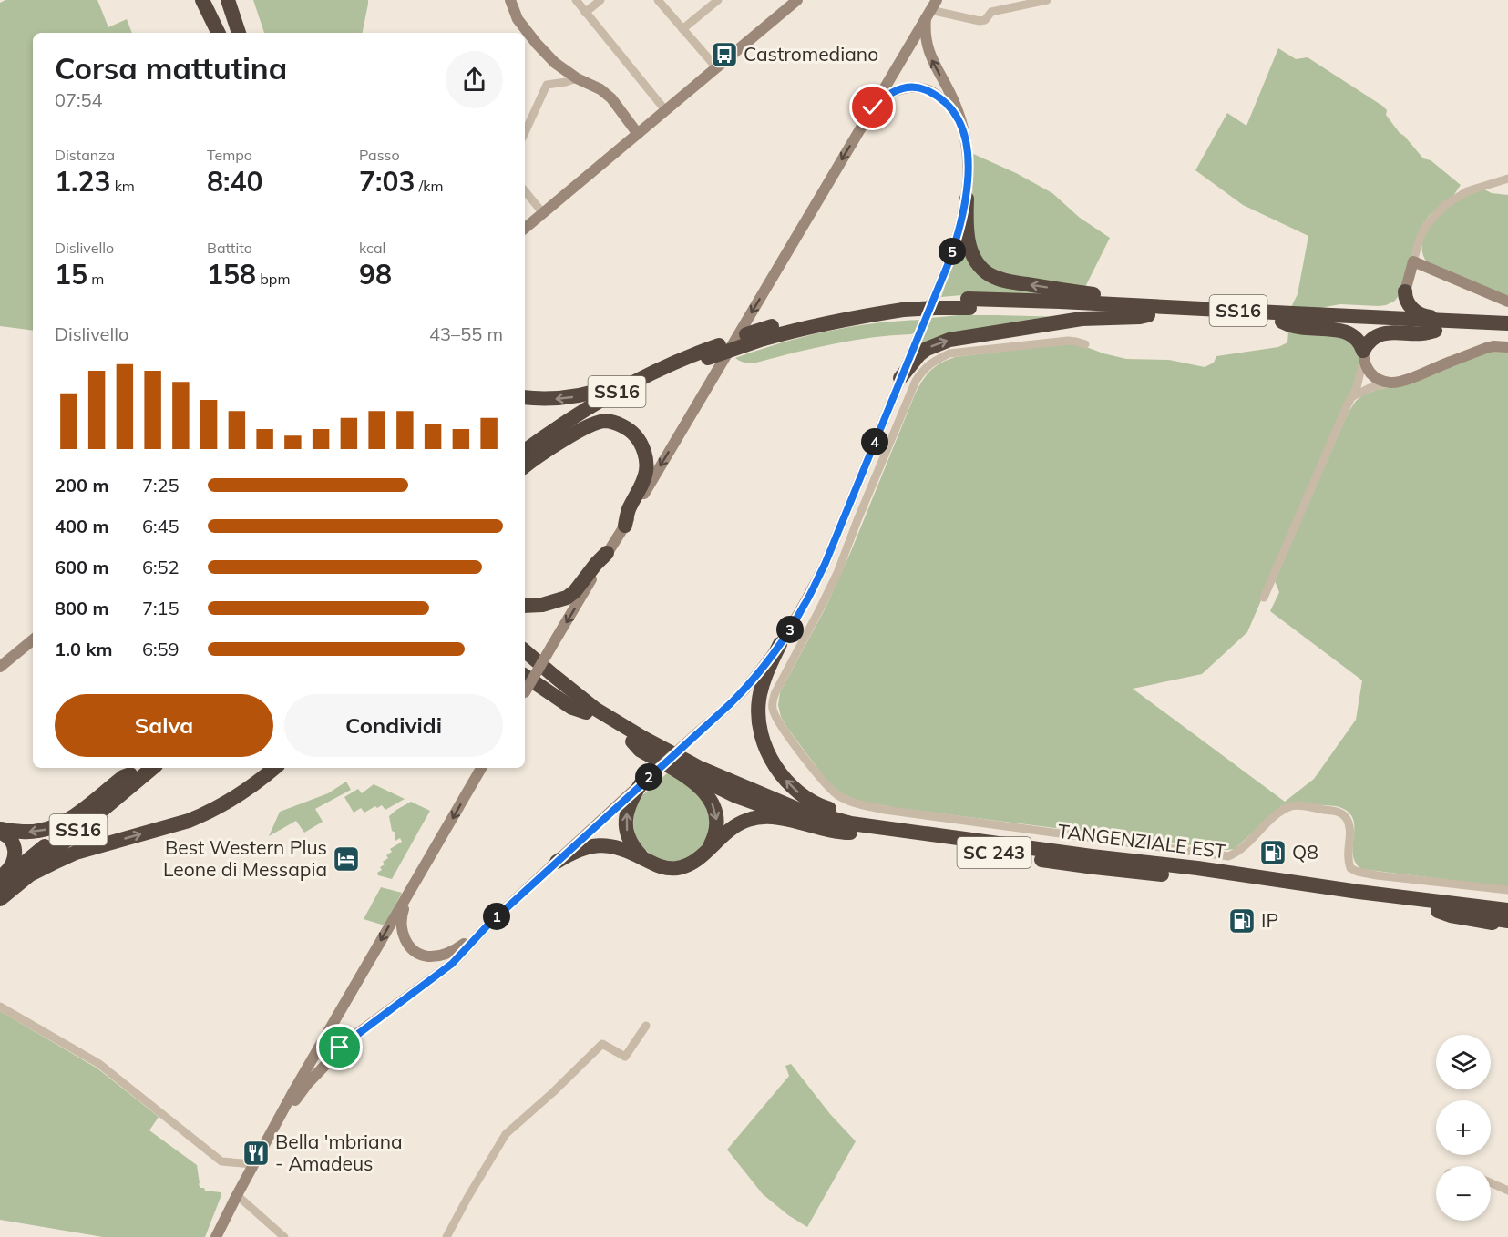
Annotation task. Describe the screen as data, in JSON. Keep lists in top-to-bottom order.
{
  "streets": {
    "highway": ["SS16", "TANGENZIALE EST", "SC 243"]
  },
  "places": {
    "bus stop": ["Castromediano"],
    "fuel station": ["Q8", "IP"],
    "hotel": ["Best Western Plus Leone di Messapia"],
    "restaurant": ["Bella 'mbriana - Amadeus"]
  },
  "page": {
    "heading": ["Corsa mattutina", "07:54"],
    "stats": [
      ["Distanza", "1.23 km"],
      ["Tempo", "8:40"],
      ["Passo", "7:03 /km"],
      ["Dislivello", "15 m"],
      ["Battito", "158 bpm"],
      ["kcal", "98"]
    ],
    "pins": [
      "5",
      "4",
      "3",
      "2",
      "1"
    ],
    "chart": ["Dislivello", "43–55 m"],
    "list": [
      {
        "name": "200 m",
        "note": "7:25"
      },
      {
        "name": "400 m",
        "note": "6:45"
      },
      {
        "name": "600 m",
        "note": "6:52"
      },
      {
        "name": "800 m",
        "note": "7:15"
      },
      {
        "name": "1.0 km",
        "note": "6:59"
      }
    ],
    "buttons": ["Salva", "Condividi"],
    "map_buttons": ["+", "−"]
  }
}
